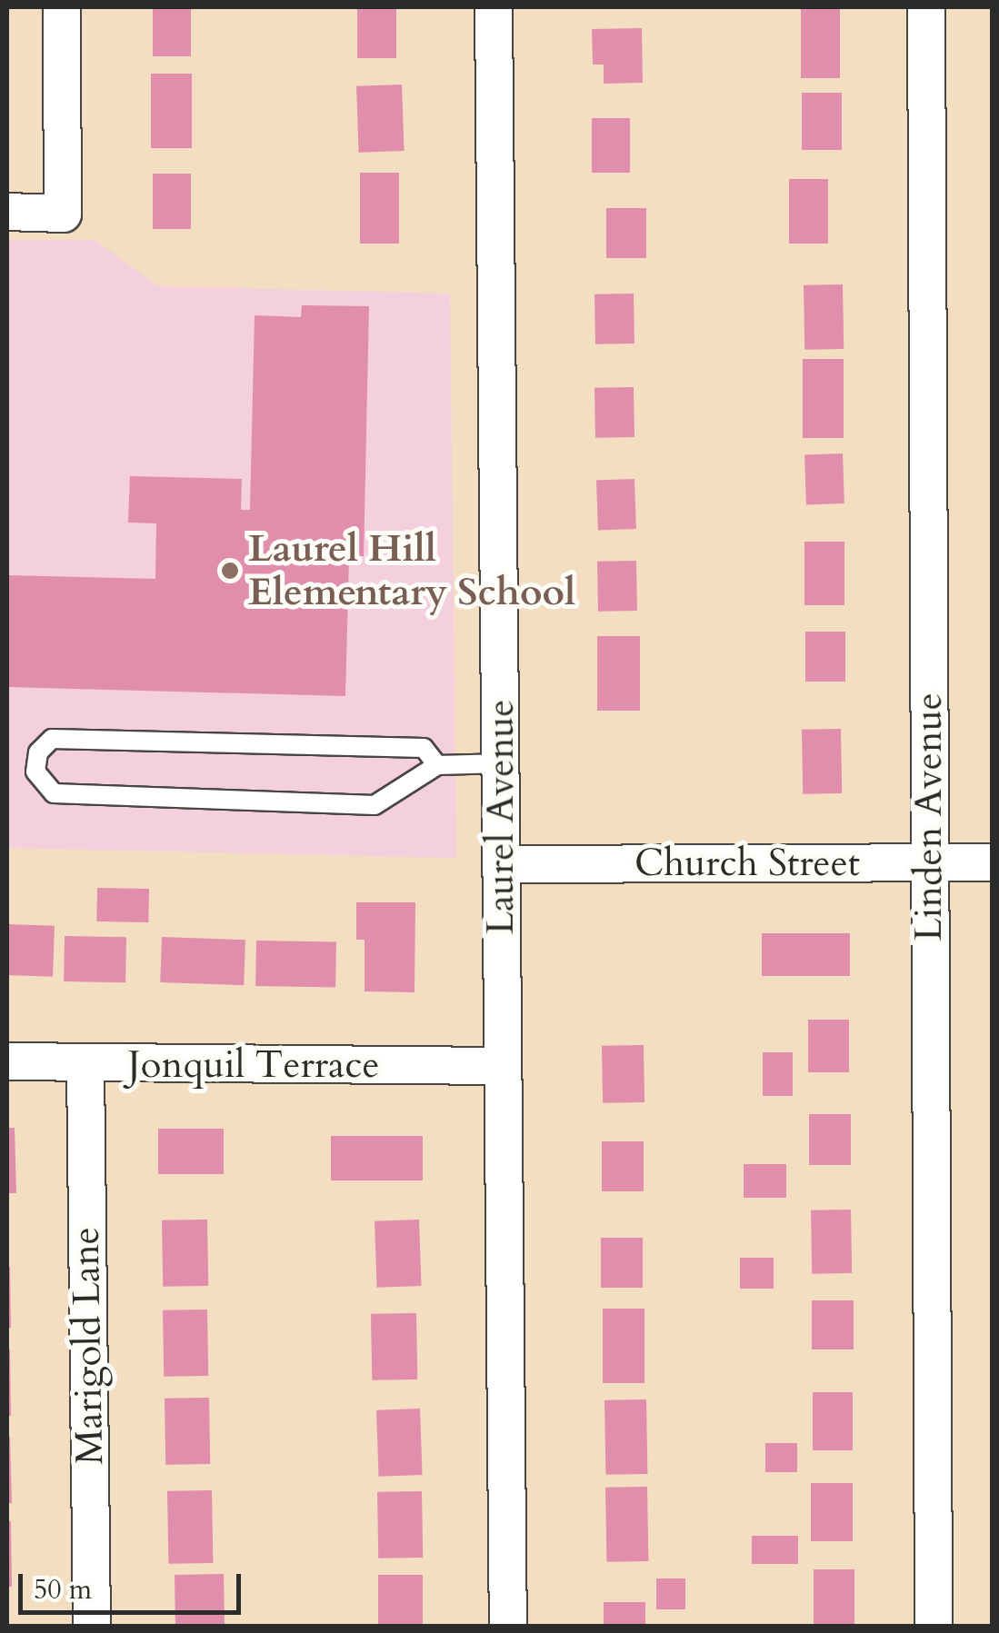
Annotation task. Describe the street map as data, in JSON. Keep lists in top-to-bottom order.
{
  "streets": {
    "street": [
      "Laurel Avenue",
      "Linden Avenue",
      "Church Street",
      "Jonquil Terrace",
      "Marigold Lane"
    ]
  },
  "crossings": [
    ["Laurel Avenue", "Church Street"],
    ["Laurel Avenue", "Jonquil Terrace"],
    ["Linden Avenue", "Church Street"],
    ["Jonquil Terrace", "Marigold Lane"]
  ],
  "places": ["Laurel Hill Elementary School"],
  "scale_bar": "50 m"
}
